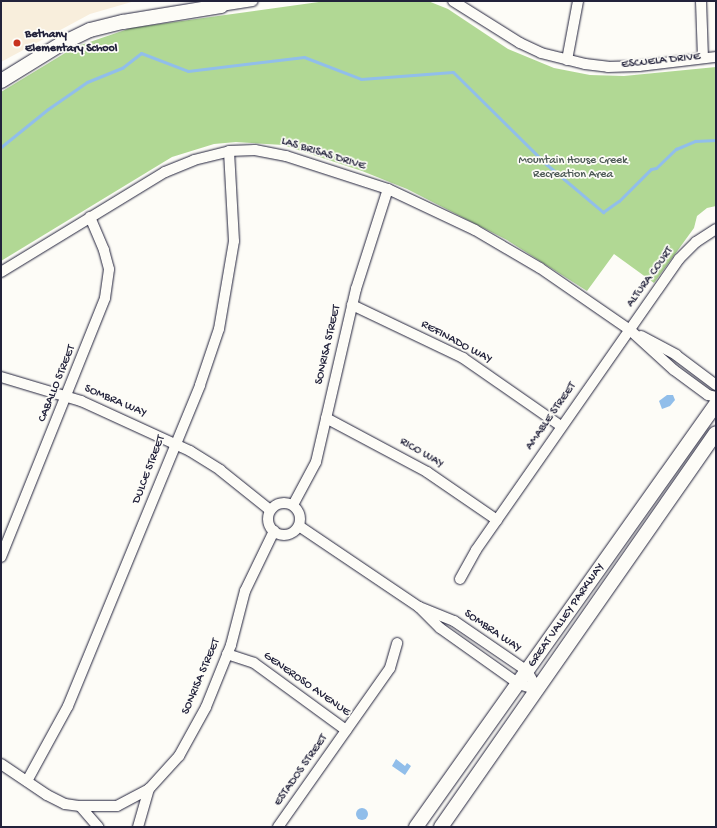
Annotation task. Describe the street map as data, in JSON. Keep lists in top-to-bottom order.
{
  "streets": {
    "main road": ["GREAT VALLEY PARKWAY"],
    "street": [
      "ESCUELA DRIVE",
      "LAS BRISAS DRIVE",
      "ALTURA COURT",
      "REFINADO WAY",
      "SONRISA STREET",
      "CABALLO STREET",
      "SOMBRA WAY",
      "AMABLE STREET",
      "RICO WAY",
      "DULCE STREET",
      "GENEROSO AVENUE",
      "ESTADOS STREET"
    ]
  },
  "crossings": [
    ["LAS BRISAS DRIVE", "ALTURA COURT"],
    ["LAS BRISAS DRIVE", "SONRISA STREET"],
    ["LAS BRISAS DRIVE", "CABALLO STREET"],
    ["LAS BRISAS DRIVE", "AMABLE STREET"],
    ["LAS BRISAS DRIVE", "DULCE STREET"],
    ["ALTURA COURT", "AMABLE STREET"],
    ["REFINADO WAY", "SONRISA STREET"],
    ["REFINADO WAY", "AMABLE STREET"],
    ["SONRISA STREET", "SOMBRA WAY"],
    ["SONRISA STREET", "RICO WAY"],
    ["SONRISA STREET", "GENEROSO AVENUE"],
    ["CABALLO STREET", "SOMBRA WAY"],
    ["SOMBRA WAY", "DULCE STREET"],
    ["SOMBRA WAY", "GREAT VALLEY PARKWAY"],
    ["AMABLE STREET", "RICO WAY"],
    ["GENEROSO AVENUE", "ESTADOS STREET"]
  ],
  "parks": ["Mountain House Creek Recreation Area"],
  "places": ["Bethany Elementary School"]
}
